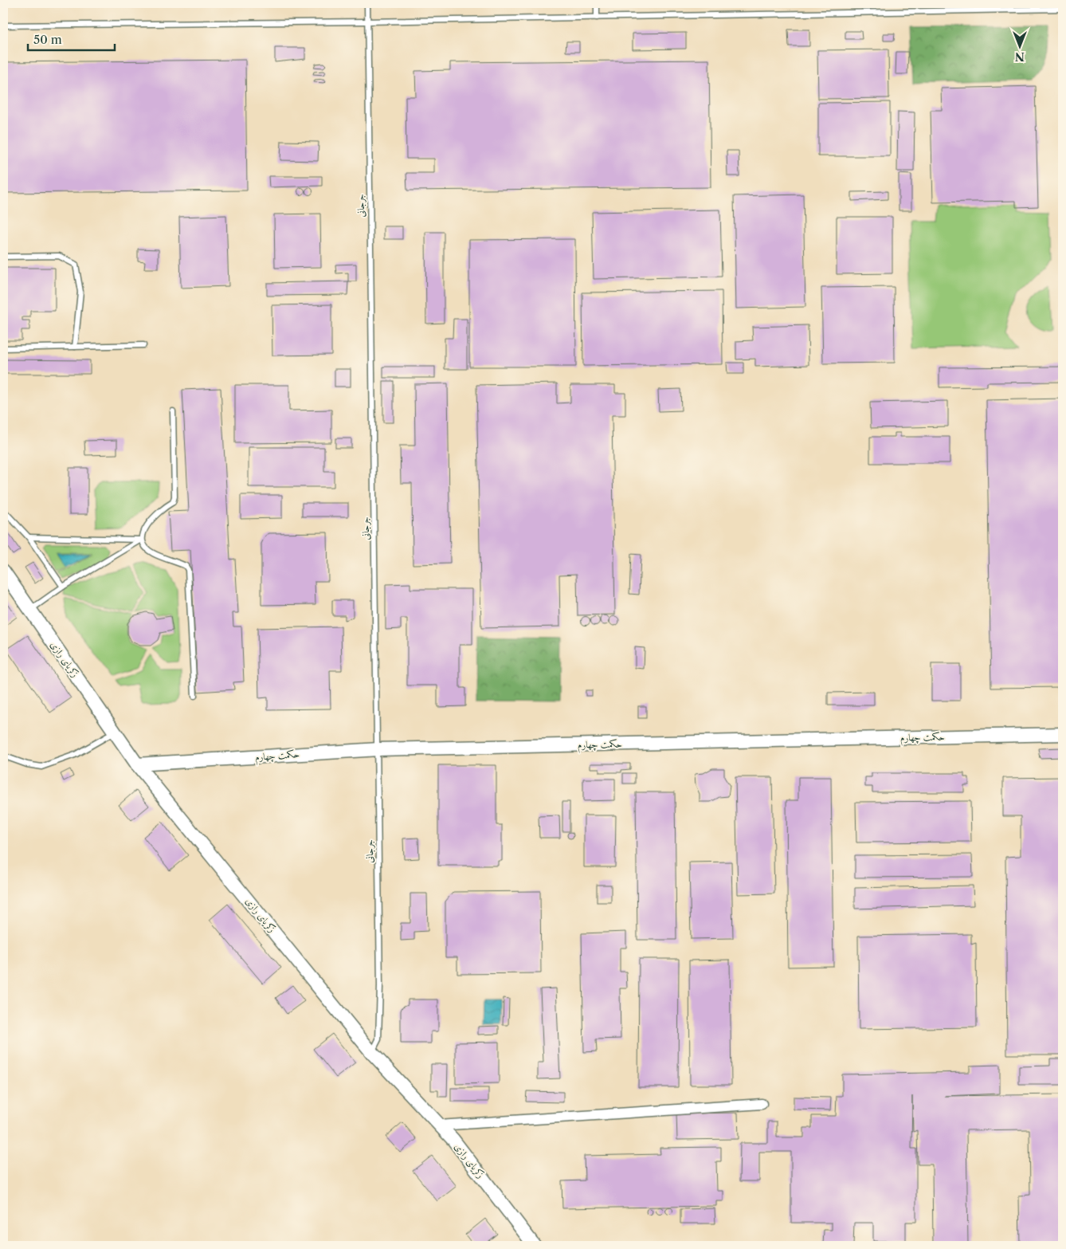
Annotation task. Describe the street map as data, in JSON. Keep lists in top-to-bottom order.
{
  "streets": {
    "street": ["زکریای رازی", "حکمت چهارم"],
    "lane": ["جرجانی"]
  },
  "crossings": [
    ["جرجانی", "زکریای رازی"],
    ["جرجانی", "حکمت چهارم"],
    ["زکریای رازی", "حکمت چهارم"]
  ],
  "scale_bar": "50 m",
  "north": "bottom"
}
